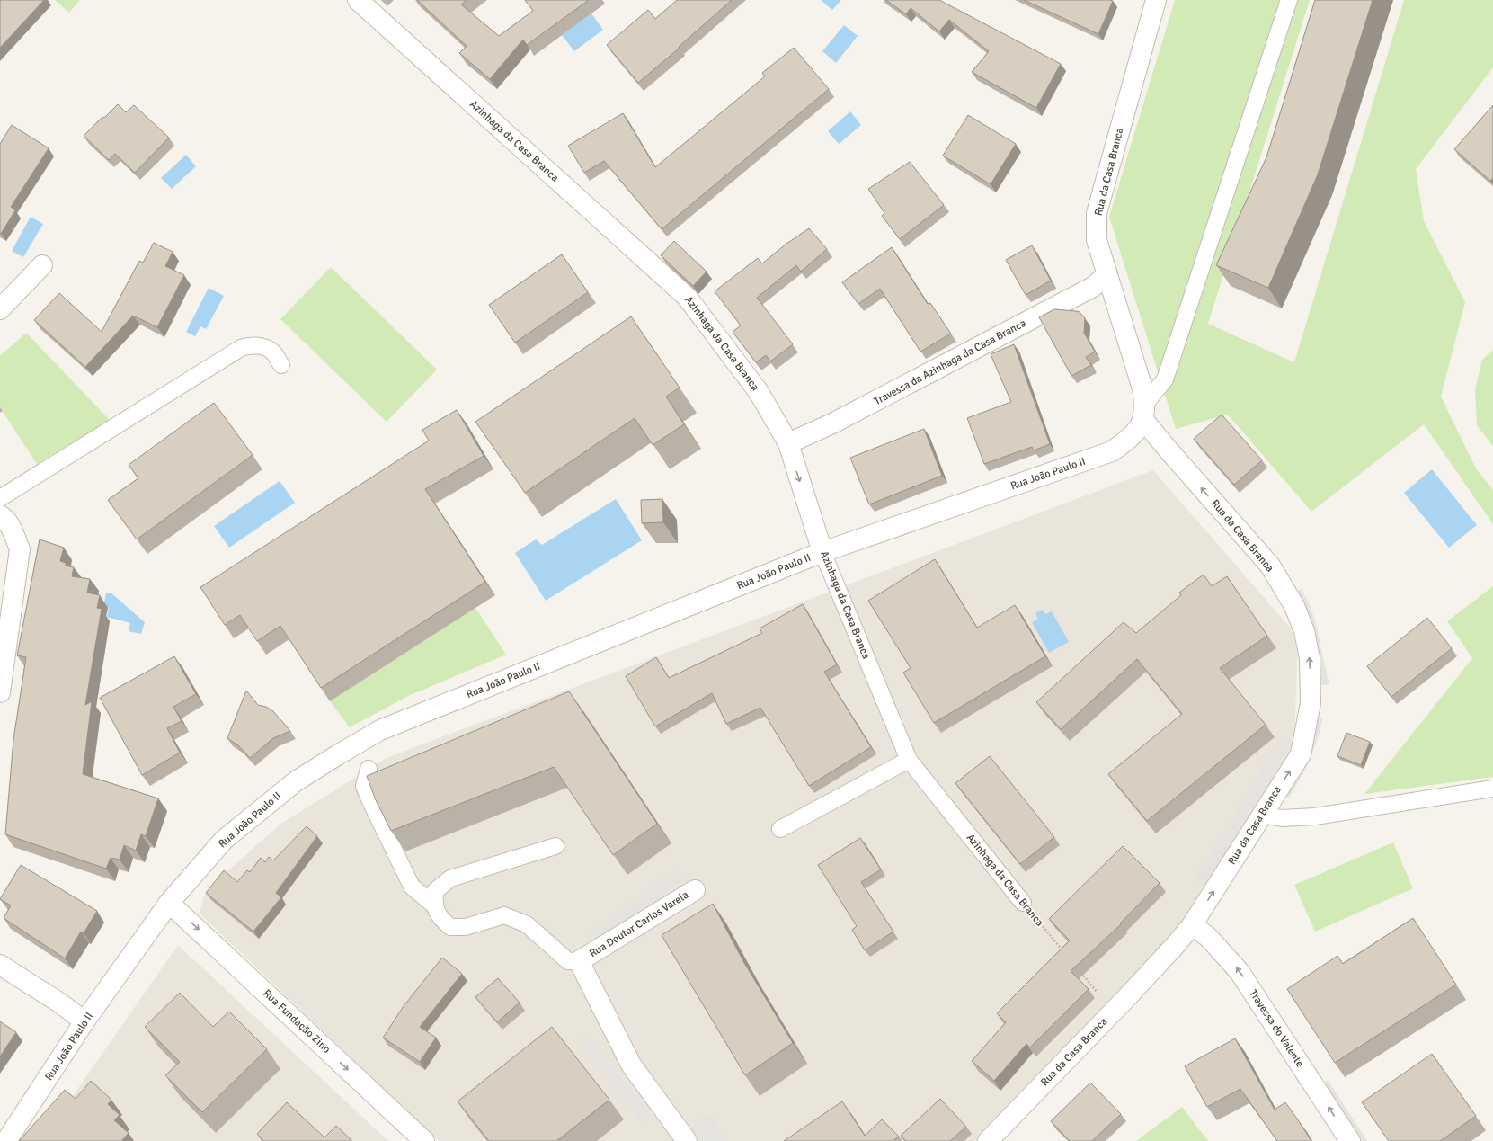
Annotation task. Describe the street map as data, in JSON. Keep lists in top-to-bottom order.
{
  "streets": {
    "street": [
      "Azinhaga da Casa Branca",
      "Rua da Casa Branca",
      "Travessa da Azinhaga da Casa Branca",
      "Rua João Paulo II",
      "Rua Doutor Carlos Varela",
      "Rua Fundação Zino",
      "Travessa do Valente"
    ]
  },
  "crossings": [
    ["Azinhaga da Casa Branca", "Travessa da Azinhaga da Casa Branca"],
    ["Azinhaga da Casa Branca", "Rua João Paulo II"],
    ["Rua da Casa Branca", "Travessa da Azinhaga da Casa Branca"],
    ["Rua da Casa Branca", "Rua João Paulo II"],
    ["Rua da Casa Branca", "Travessa do Valente"],
    ["Rua João Paulo II", "Rua Fundação Zino"]
  ],
  "one_way": ["Rua da Casa Branca", "Rua Fundação Zino", "Travessa do Valente"]
}
